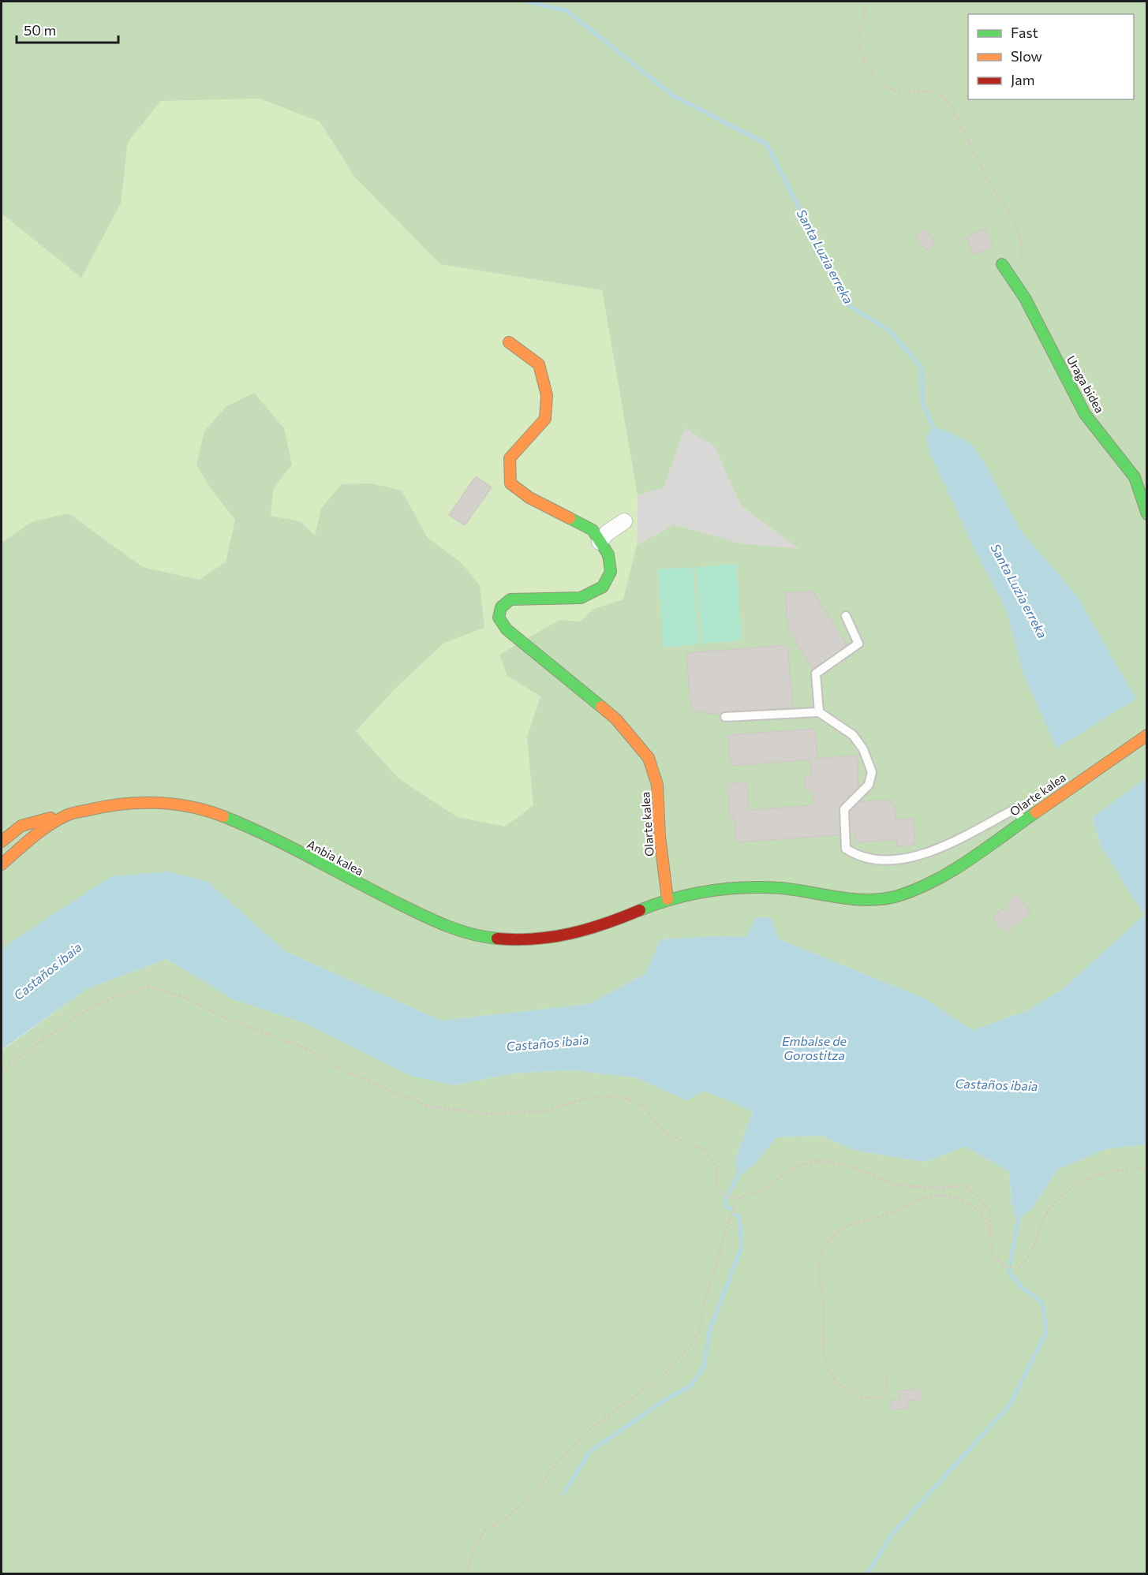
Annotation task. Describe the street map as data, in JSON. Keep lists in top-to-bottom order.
{
  "streets": {
    "street": ["Uraga bidea", "Olarte kalea", "Anbia kalea"]
  },
  "crossings": [
    ["Olarte kalea", "Anbia kalea"]
  ],
  "water": ["Santa Luzia erreka", "Castaños ibaia", "Embalse de Gorostitza"],
  "legend": ["Fast", "Slow", "Jam"],
  "scale_bar": "50 m"
}
